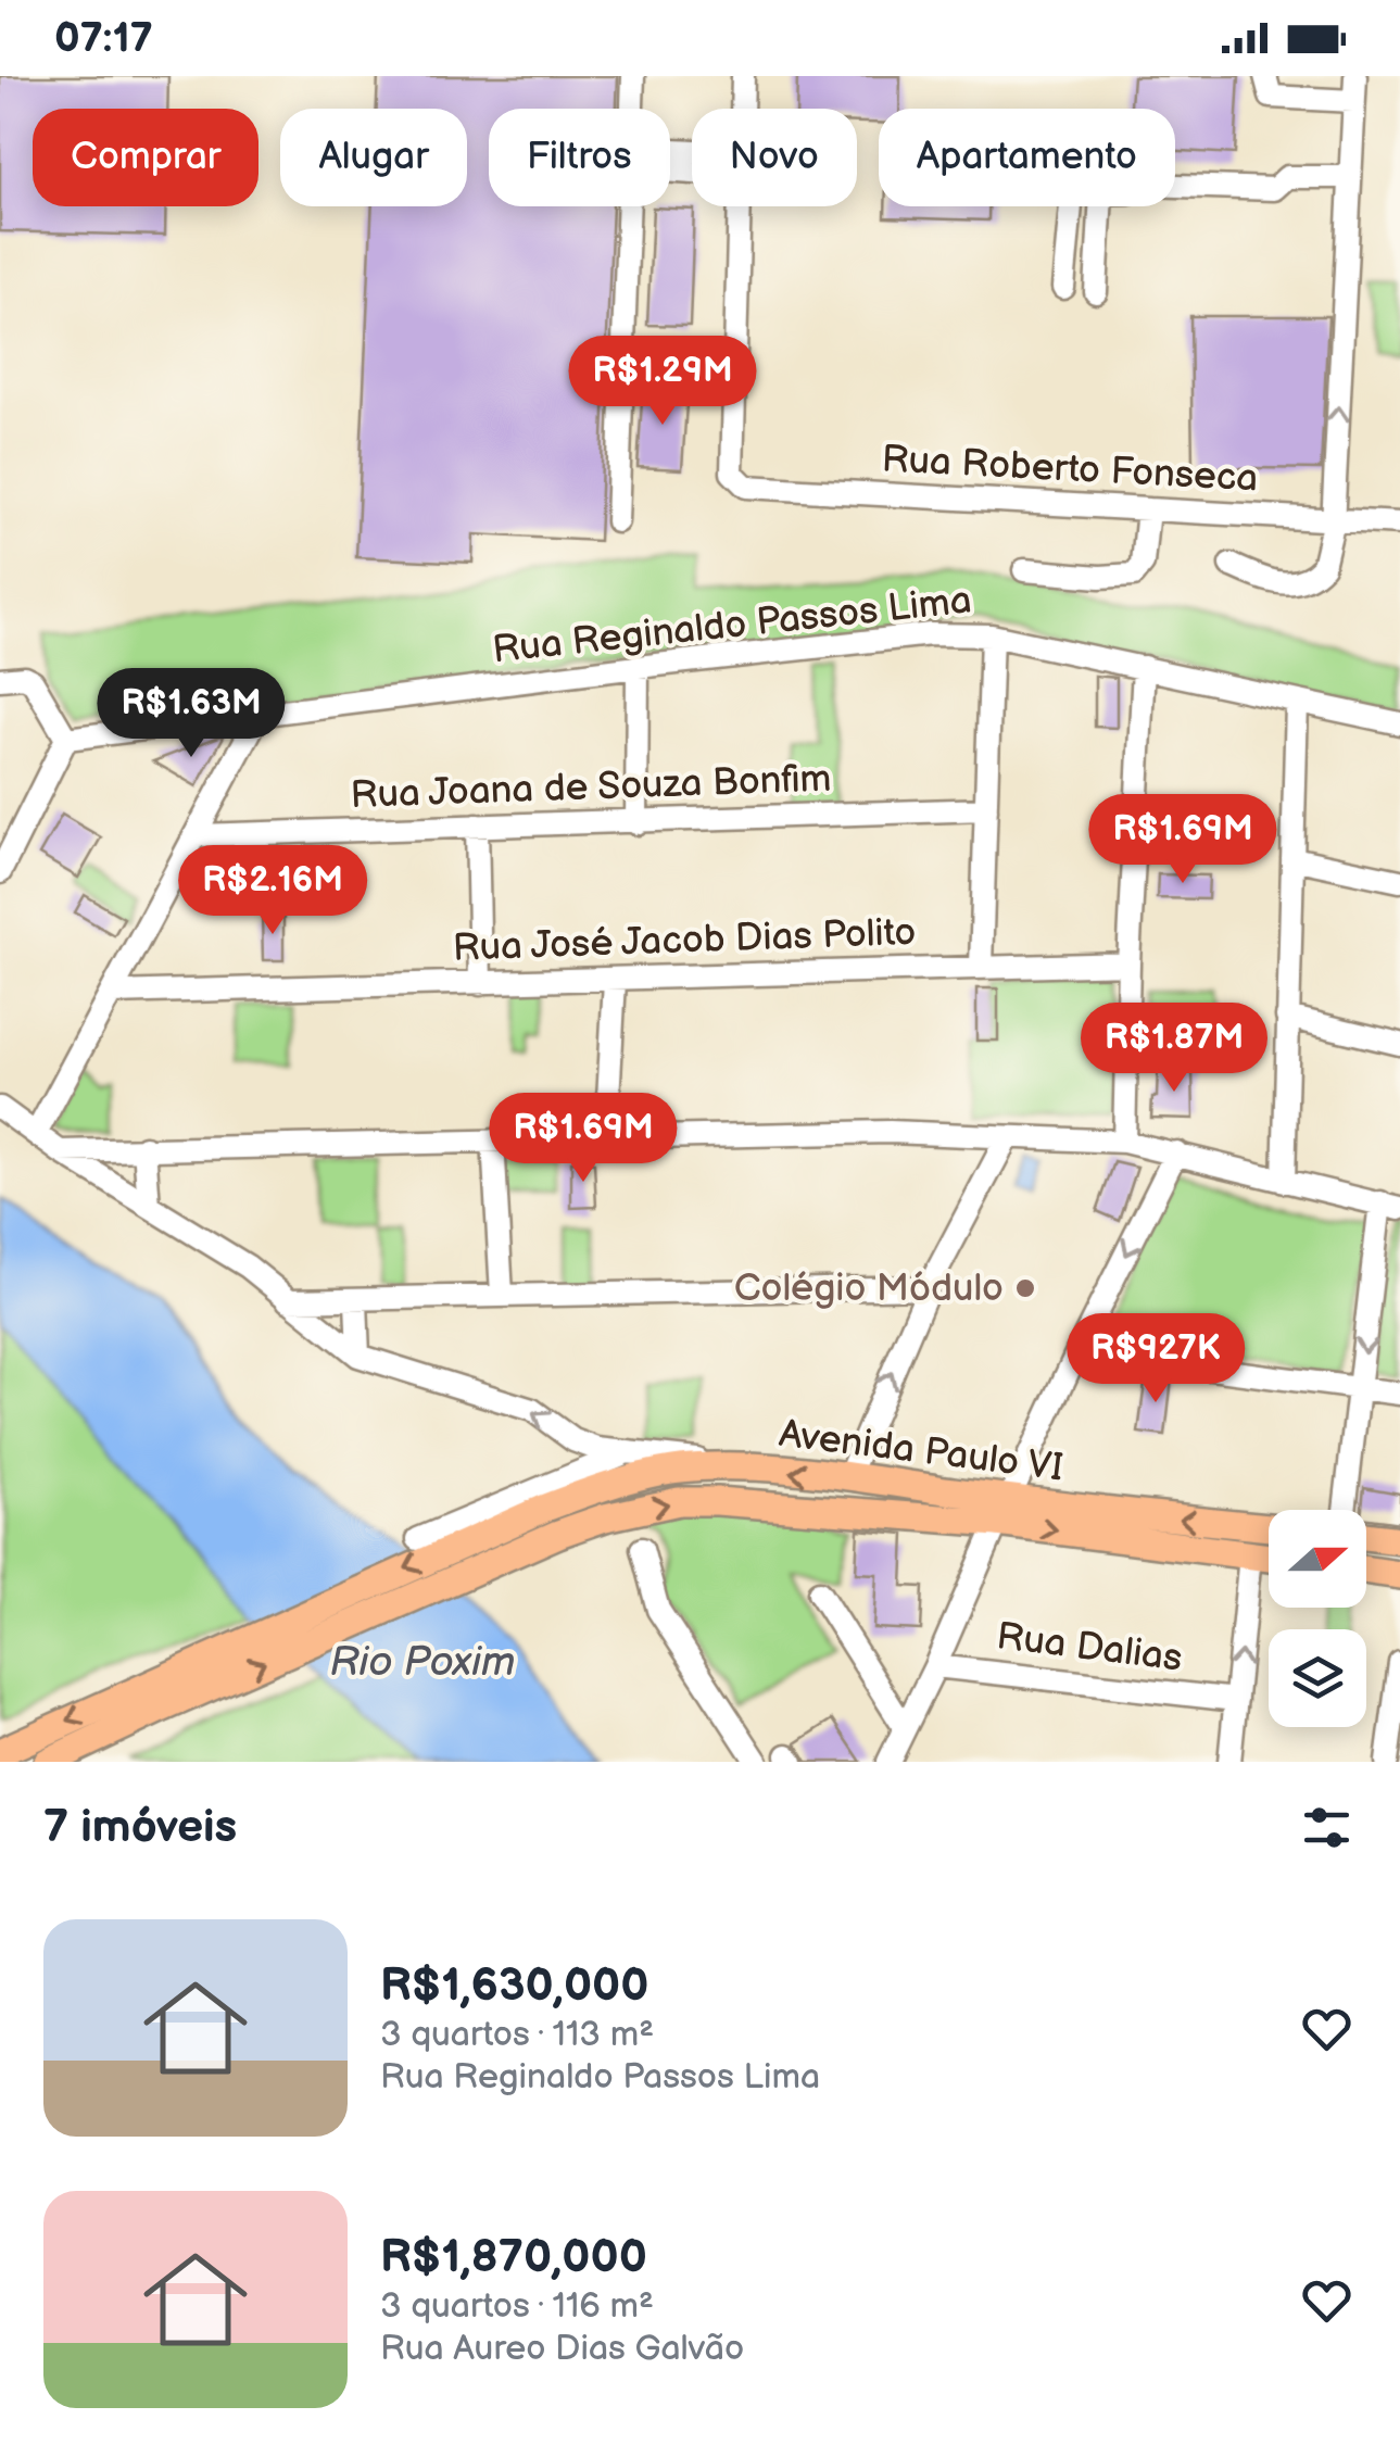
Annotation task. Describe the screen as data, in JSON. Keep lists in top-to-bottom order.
{
  "streets": {
    "main road": ["Avenida Paulo VI"],
    "street": [
      "Rua Roberto Fonseca",
      "Rua Reginaldo Passos Lima",
      "Rua Joana de Souza Bonfim",
      "Rua José Jacob Dias Polito",
      "Rua Dalias"
    ]
  },
  "water": ["Rio Poxim"],
  "places": ["Colégio Módulo"],
  "north": "right",
  "page": {
    "status": "07:17",
    "chip": [
      "Comprar",
      "Alugar",
      "Filtros",
      "Novo",
      "Apartamento"
    ],
    "price": [
      "R$1.29M",
      "R$1.63M",
      "R$1.69M",
      "R$2.16M",
      "R$1.87M",
      "R$1.69M",
      "R$927K"
    ],
    "heading": "7 imóveis",
    "list": [
      {
        "name": "R$1,630,000",
        "note": "3 quartos · 113 m² · Rua Reginaldo Passos Lima"
      },
      {
        "name": "R$1,870,000",
        "note": "3 quartos · 116 m² · Rua Aureo Dias Galvão"
      }
    ]
  }
}
